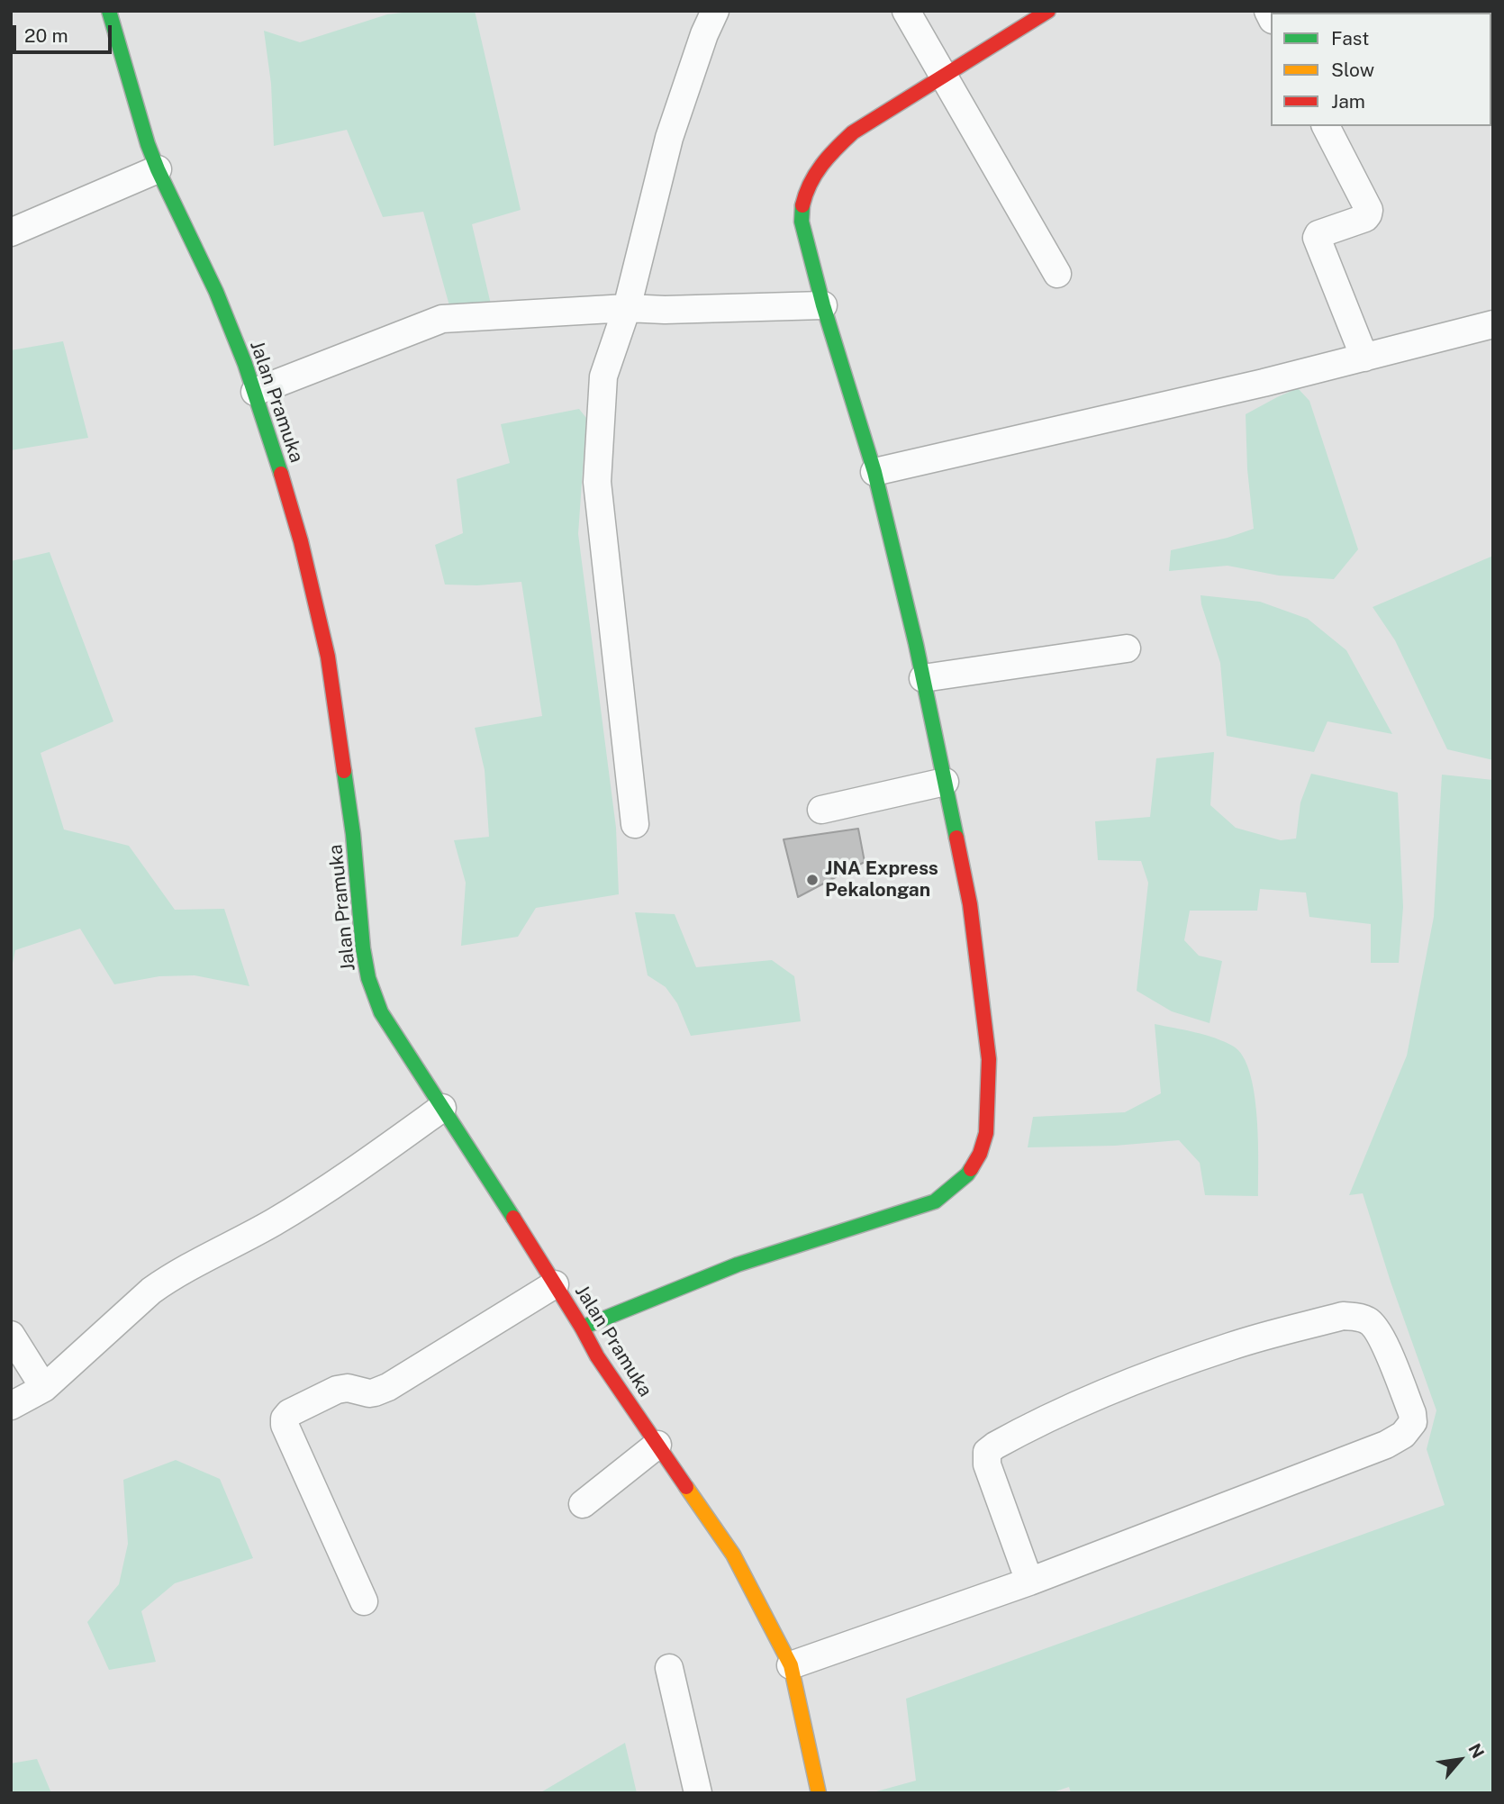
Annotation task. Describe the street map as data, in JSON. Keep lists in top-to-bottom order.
{
  "streets": {
    "street": ["Jalan Pramuka"]
  },
  "places": ["JNA Express Pekalongan"],
  "legend": ["Fast", "Slow", "Jam"],
  "scale_bar": "20 m",
  "north": "top right"
}
